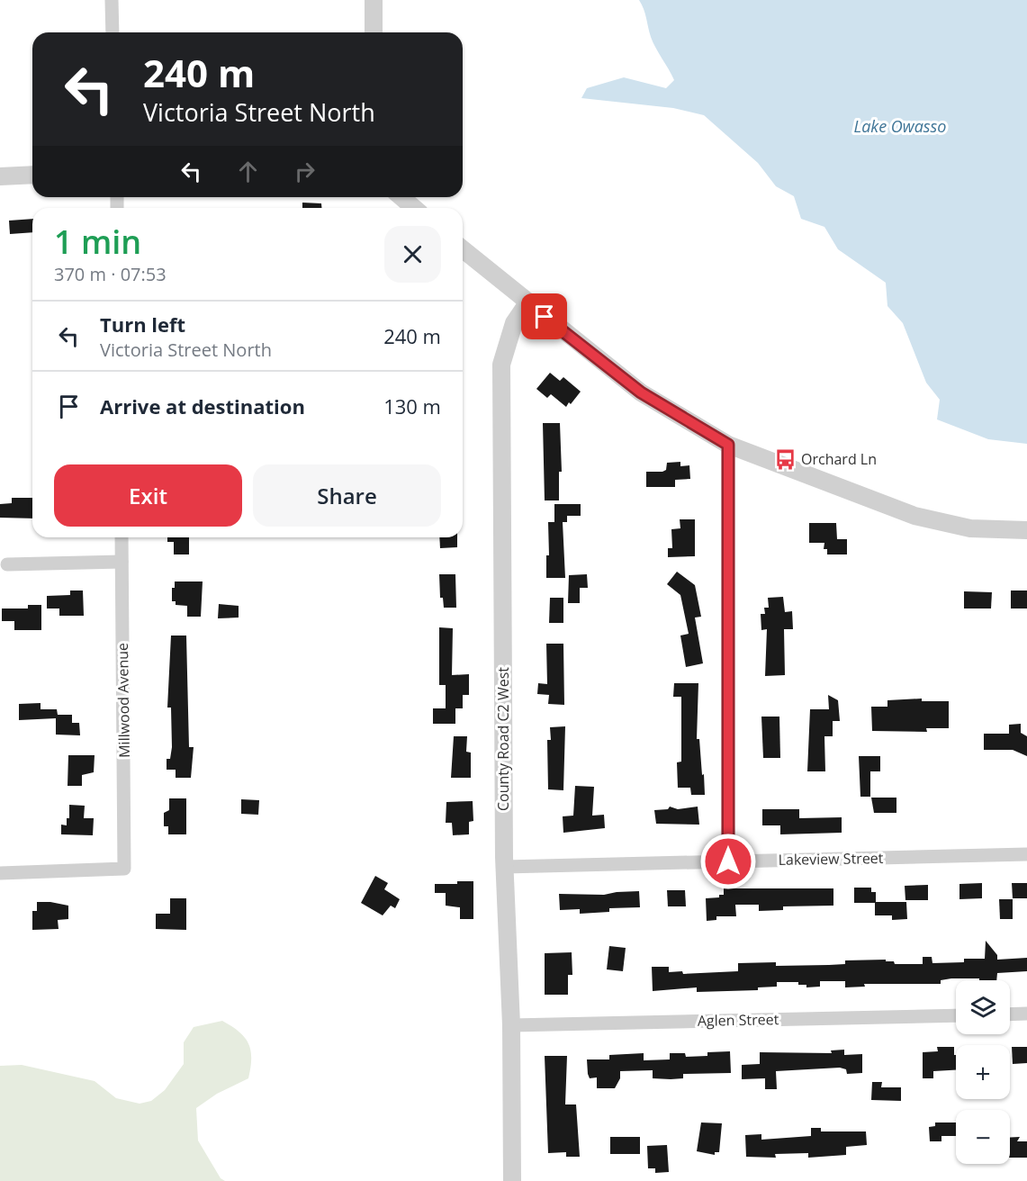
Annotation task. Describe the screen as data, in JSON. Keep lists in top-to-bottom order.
{
  "streets": {
    "street": [
      "Millwood Avenue",
      "County Road C2 West",
      "Lakeview Street",
      "Aglen Street"
    ]
  },
  "crossings": [
    ["County Road C2 West", "Lakeview Street"],
    ["County Road C2 West", "Aglen Street"]
  ],
  "water": ["Lake Owasso"],
  "places": {
    "bus stop": ["Orchard Ln"]
  },
  "page": {
    "turn": ["240 m", "Victoria Street North"],
    "heading": ["1 min", "370 m · 07:53"],
    "list": [
      {
        "name": "Turn left",
        "note": "Victoria Street North",
        "value": "240 m"
      },
      {
        "name": "Arrive at destination",
        "value": "130 m"
      }
    ],
    "buttons": ["Exit", "Share"],
    "map_buttons": ["+", "−"]
  }
}
